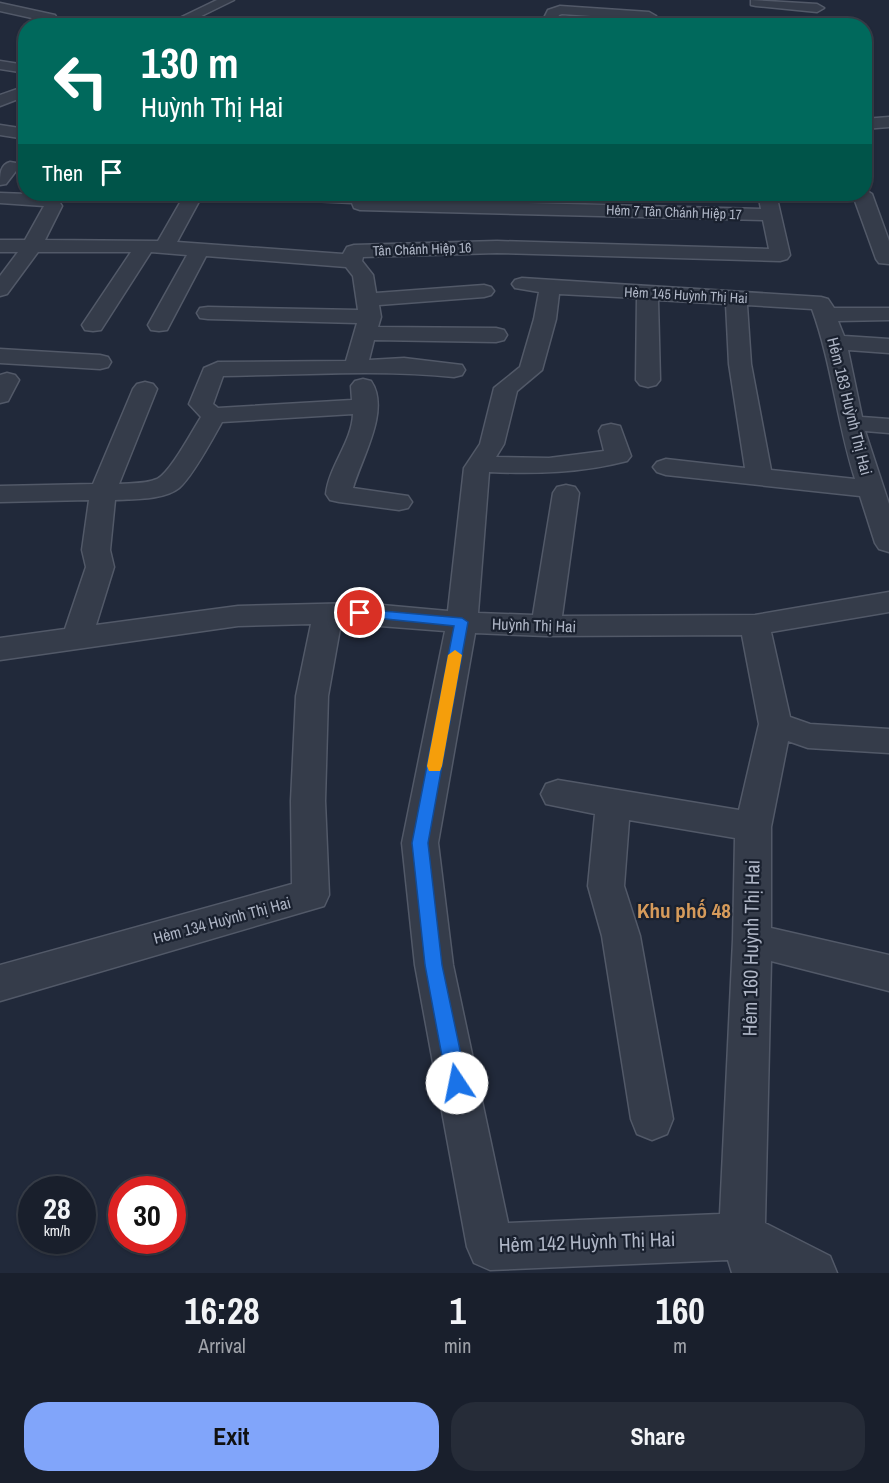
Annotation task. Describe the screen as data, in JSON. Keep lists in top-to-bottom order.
{
  "streets": {
    "street": [
      "Hẻm 7 Tân Chánh Hiệp 17",
      "Tân Chánh Hiệp 16",
      "Hẻm 145 Huỳnh Thị Hai",
      "Hẻm 183 Huỳnh Thị Hai",
      "Huỳnh Thị Hai",
      "Hẻm 134 Huỳnh Thị Hai",
      "Hẻm 160 Huỳnh Thị Hai",
      "Hẻm 142 Huỳnh Thị Hai"
    ]
  },
  "crossings": [
    ["Hẻm 7 Tân Chánh Hiệp 17", "Tân Chánh Hiệp 16"],
    ["Hẻm 145 Huỳnh Thị Hai", "Hẻm 183 Huỳnh Thị Hai"],
    ["Huỳnh Thị Hai", "Hẻm 134 Huỳnh Thị Hai"],
    ["Huỳnh Thị Hai", "Hẻm 160 Huỳnh Thị Hai"],
    ["Huỳnh Thị Hai", "Hẻm 142 Huỳnh Thị Hai"],
    ["Hẻm 160 Huỳnh Thị Hai", "Hẻm 142 Huỳnh Thị Hai"]
  ],
  "districts": ["Khu phố 48"],
  "page": {
    "turn": ["130 m", "Huỳnh Thị Hai"],
    "then": "Then",
    "speed": "28 km/h",
    "limit": "30",
    "eta": [
      "16:28",
      "Arrival",
      "1",
      "min",
      "160",
      "m"
    ],
    "buttons": ["Exit", "Share"]
  }
}
